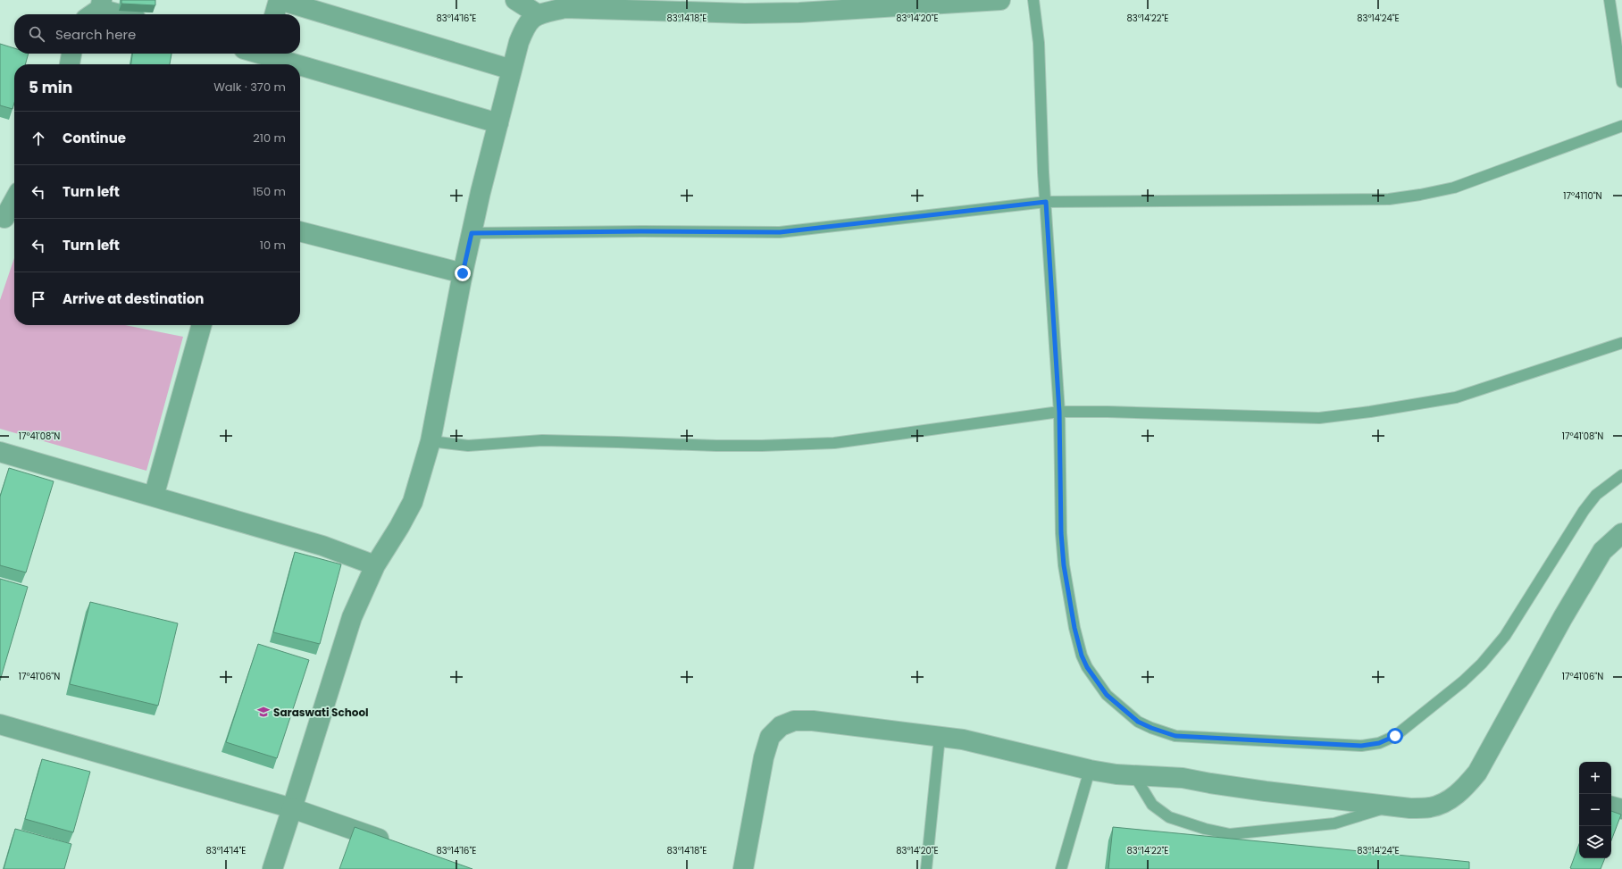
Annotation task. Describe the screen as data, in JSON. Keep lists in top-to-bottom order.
{
  "places": {
    "school or university": ["Saraswati School"]
  },
  "page": {
    "search": "Search here",
    "heading": ["5 min", "Walk · 370 m"],
    "list": [
      ["Continue", "210 m"],
      ["Turn left", "150 m"],
      ["Turn left", "10 m"],
      "Arrive at destination"
    ],
    "map_buttons": ["+", "−"]
  },
  "coordinates": [
    "83°14'16\"E",
    "83°14'18\"E",
    "83°14'20\"E",
    "83°14'22\"E",
    "83°14'24\"E",
    "17°41'10\"N",
    "17°41'08\"N",
    "17°41'06\"N",
    "83°14'14\"E"
  ]
}
